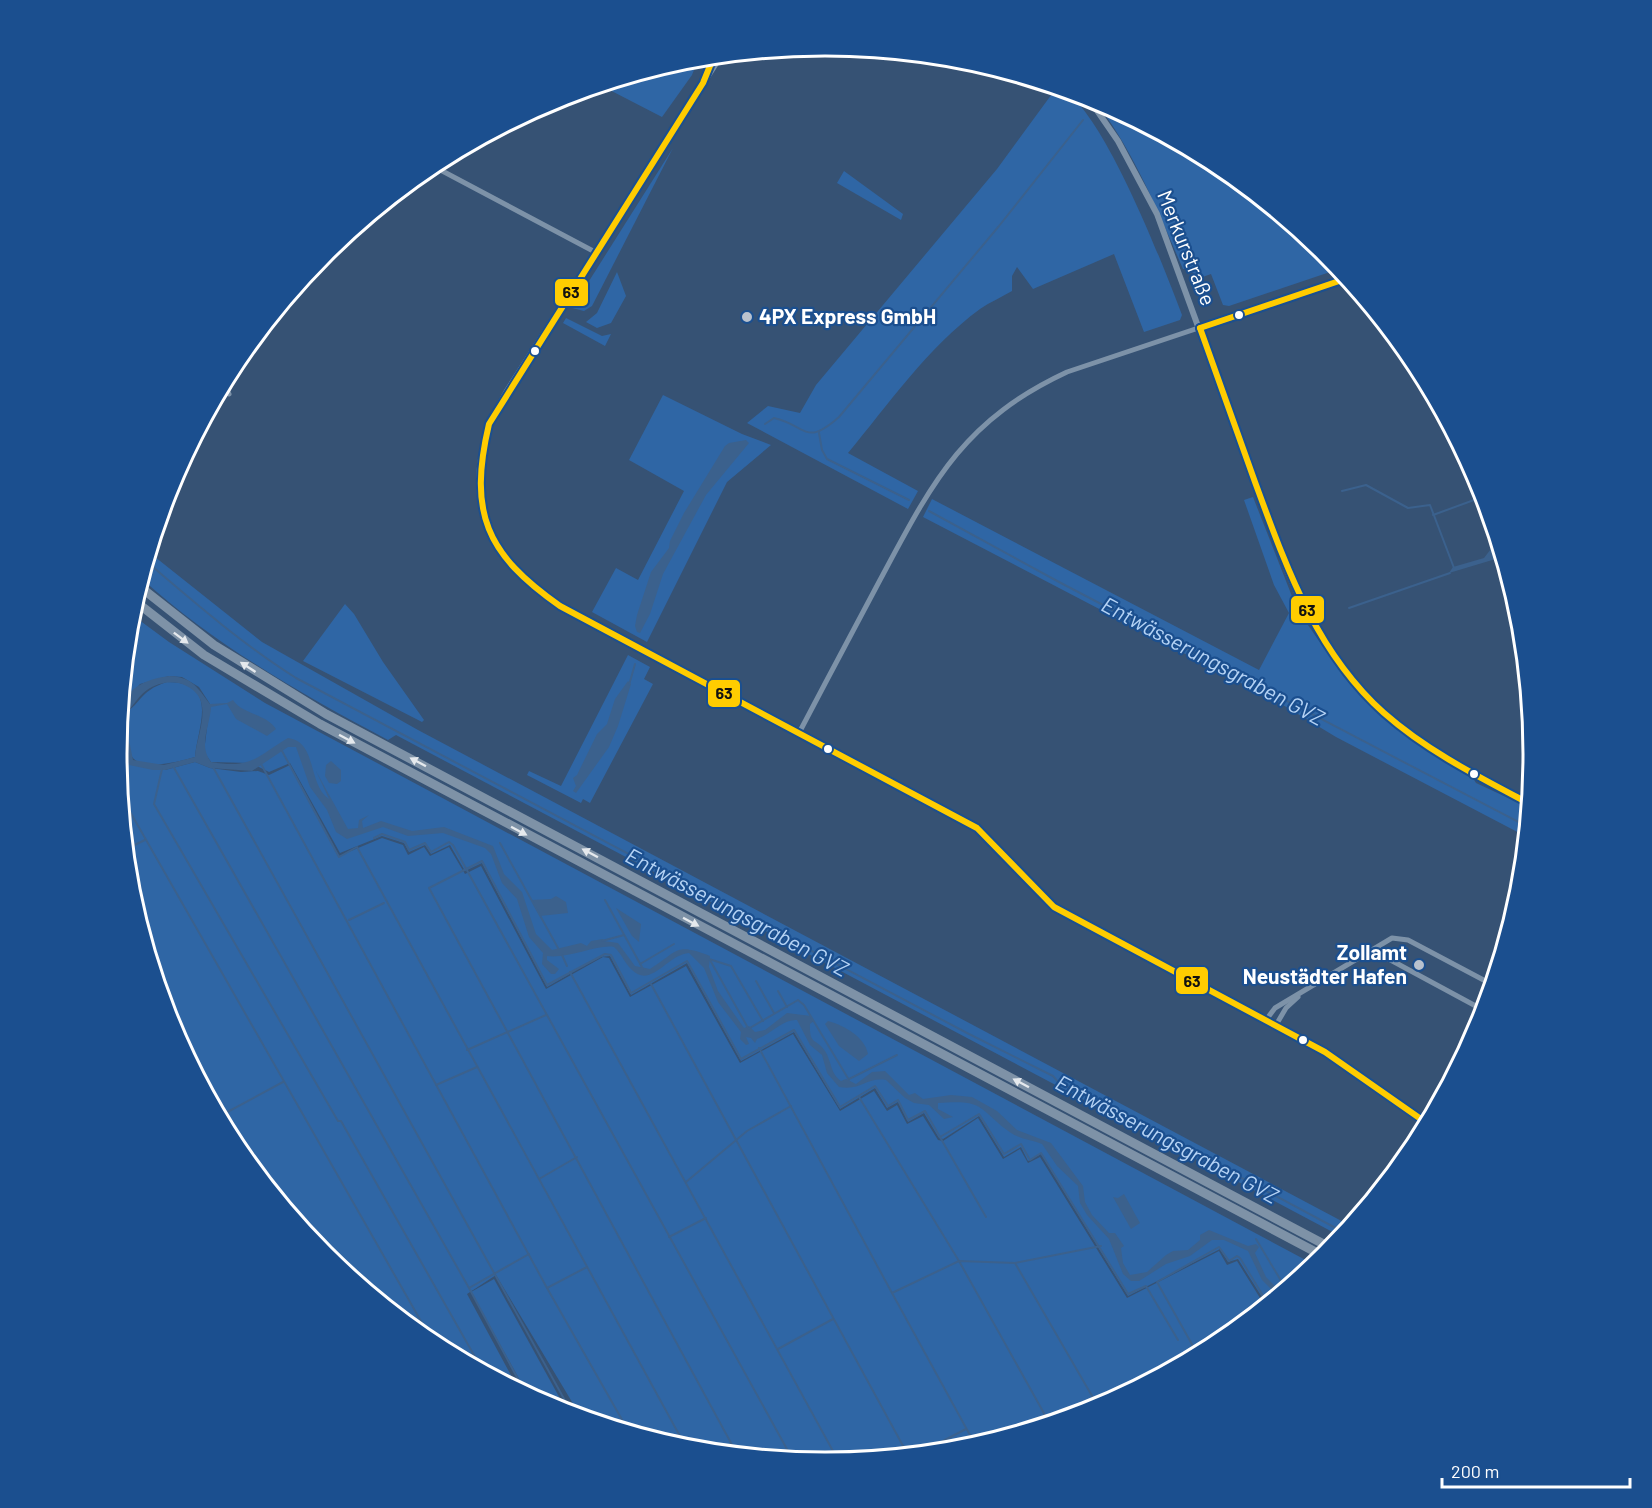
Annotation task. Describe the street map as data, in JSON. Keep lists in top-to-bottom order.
{
  "streets": {
    "street": ["Merkurstraße"]
  },
  "water": ["Entwässerungsgraben GVZ"],
  "places": ["4PX Express GmbH", "Zollamt Neustädter Hafen"],
  "lines": ["transit line 63"],
  "scale_bar": "200 m"
}
